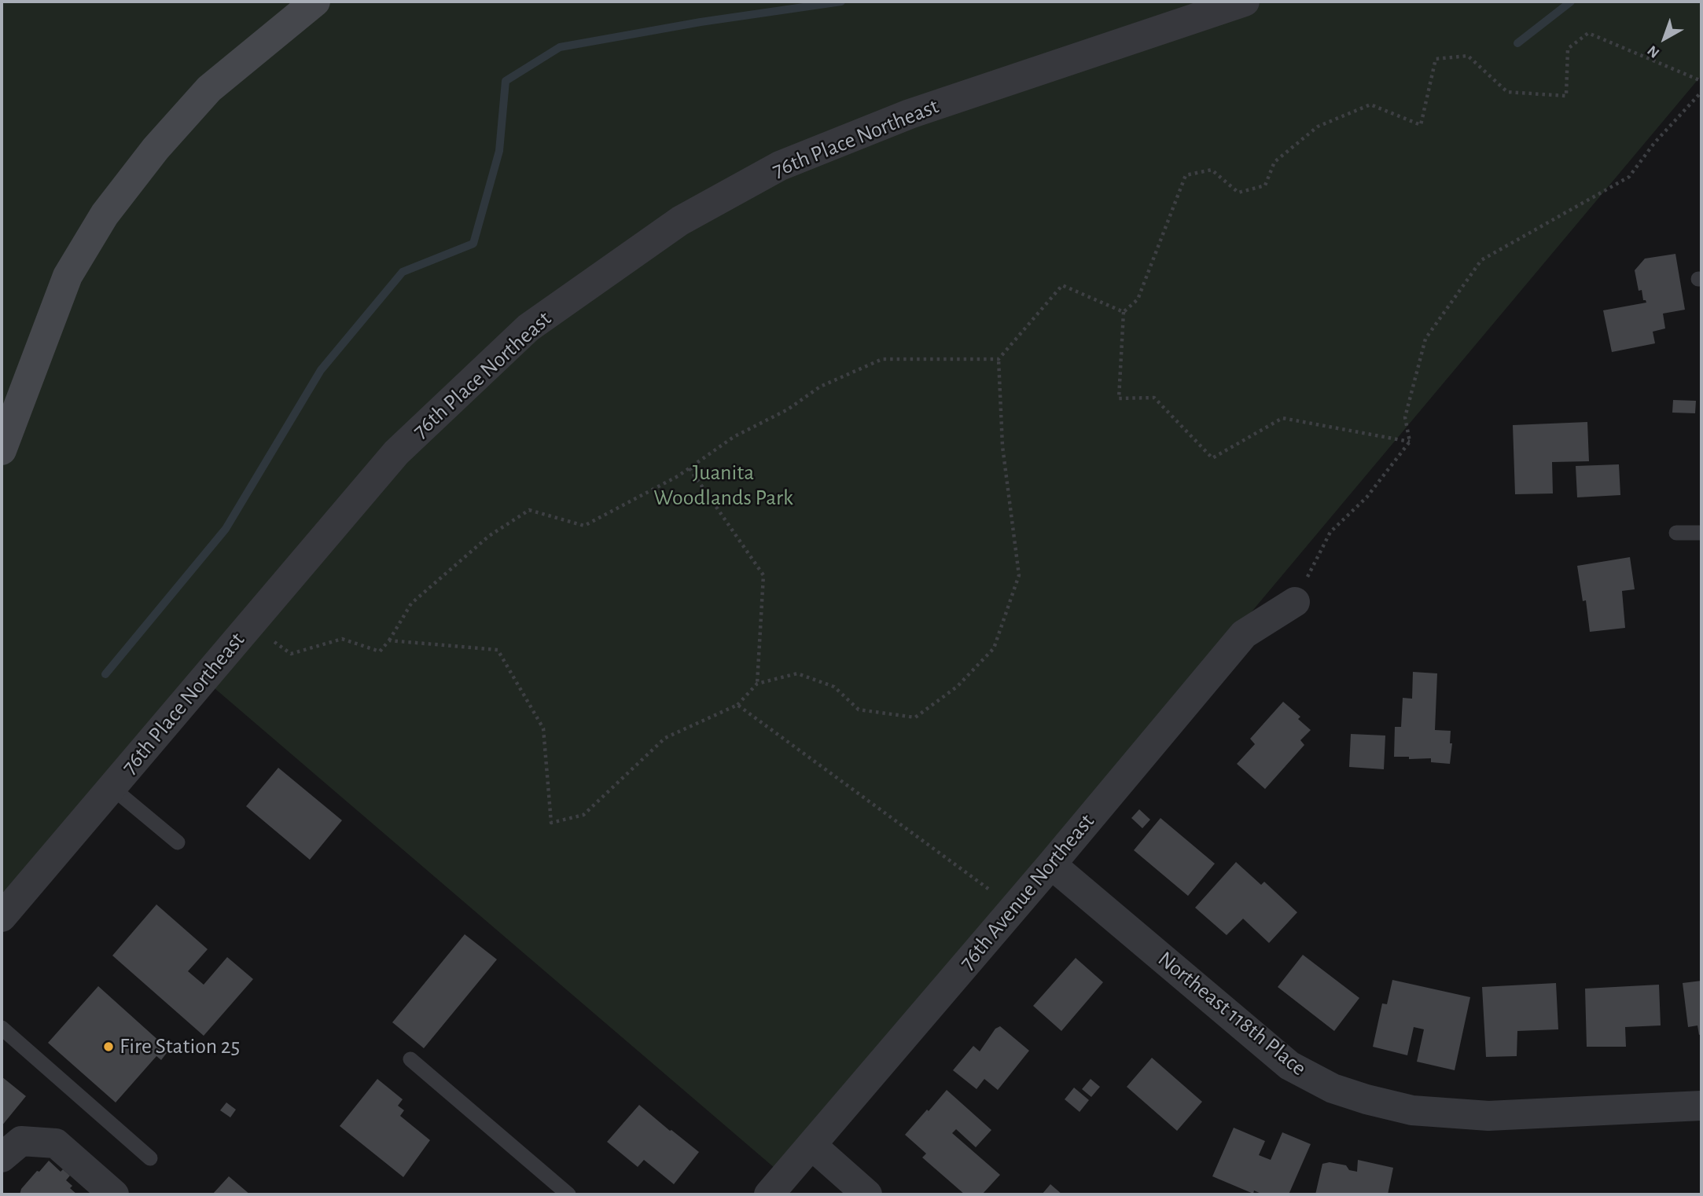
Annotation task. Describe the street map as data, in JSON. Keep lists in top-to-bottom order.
{
  "streets": {
    "street": ["76th Place Northeast", "76th Avenue Northeast", "Northeast 118th Place"]
  },
  "crossings": [
    ["76th Avenue Northeast", "Northeast 118th Place"]
  ],
  "parks": ["Juanita Woodlands Park"],
  "places": ["Fire Station 25"],
  "north": "bottom left"
}
